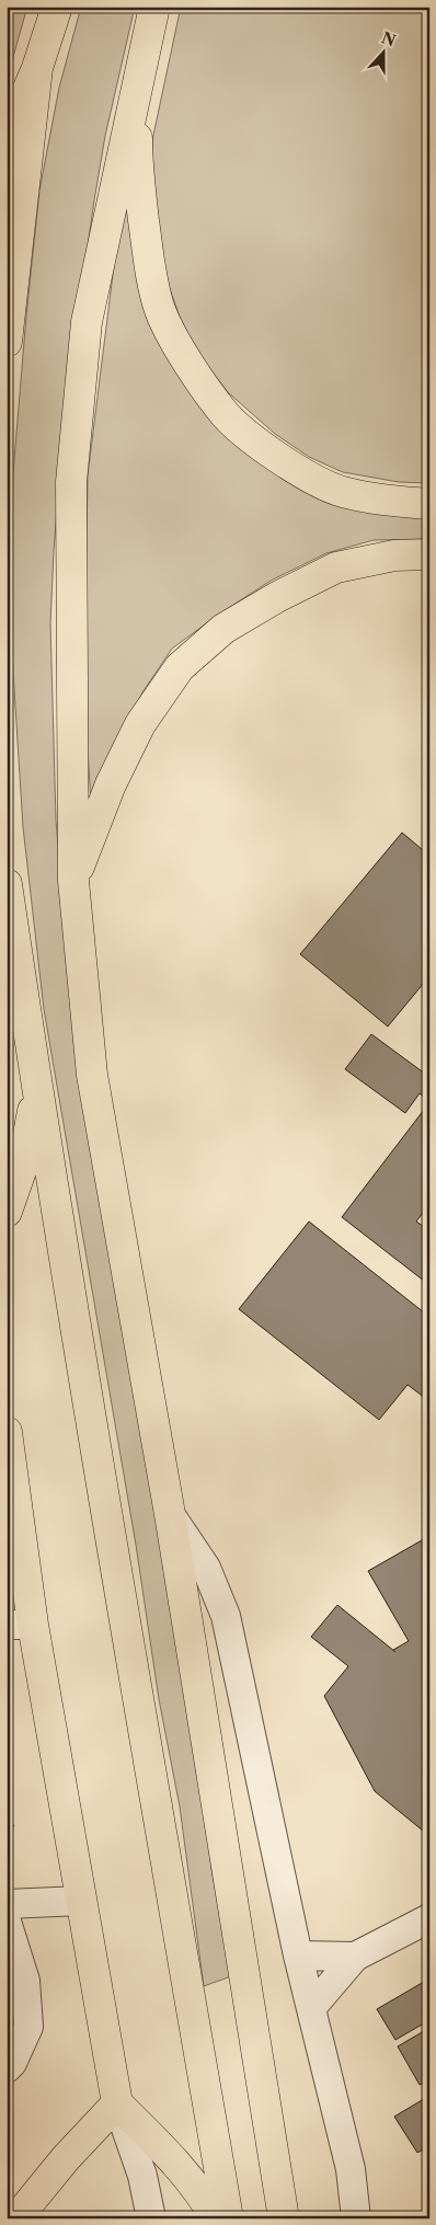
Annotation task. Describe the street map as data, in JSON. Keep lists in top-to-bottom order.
{
  "north": "top"
}
